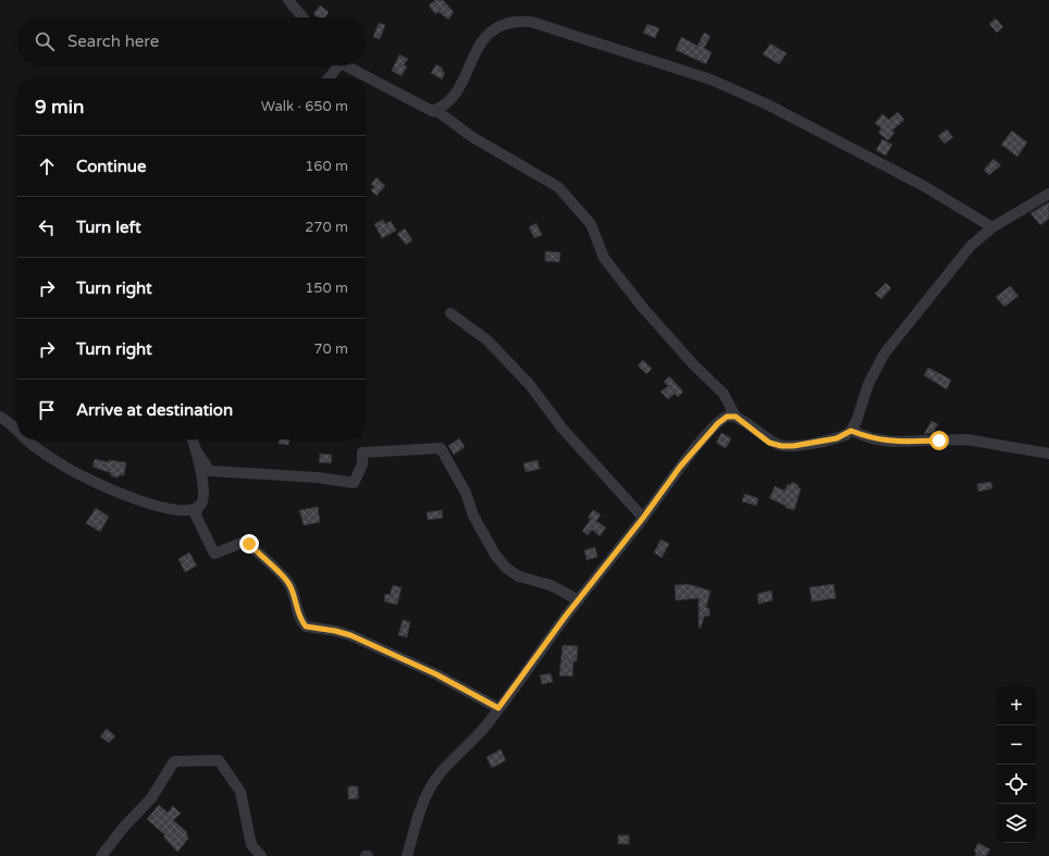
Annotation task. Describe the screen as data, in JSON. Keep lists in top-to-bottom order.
{
  "page": {
    "search": "Search here",
    "heading": ["9 min", "Walk · 650 m"],
    "list": [
      ["Continue", "160 m"],
      ["Turn left", "270 m"],
      ["Turn right", "150 m"],
      ["Turn right", "70 m"],
      "Arrive at destination"
    ],
    "map_buttons": ["+", "−"]
  }
}
